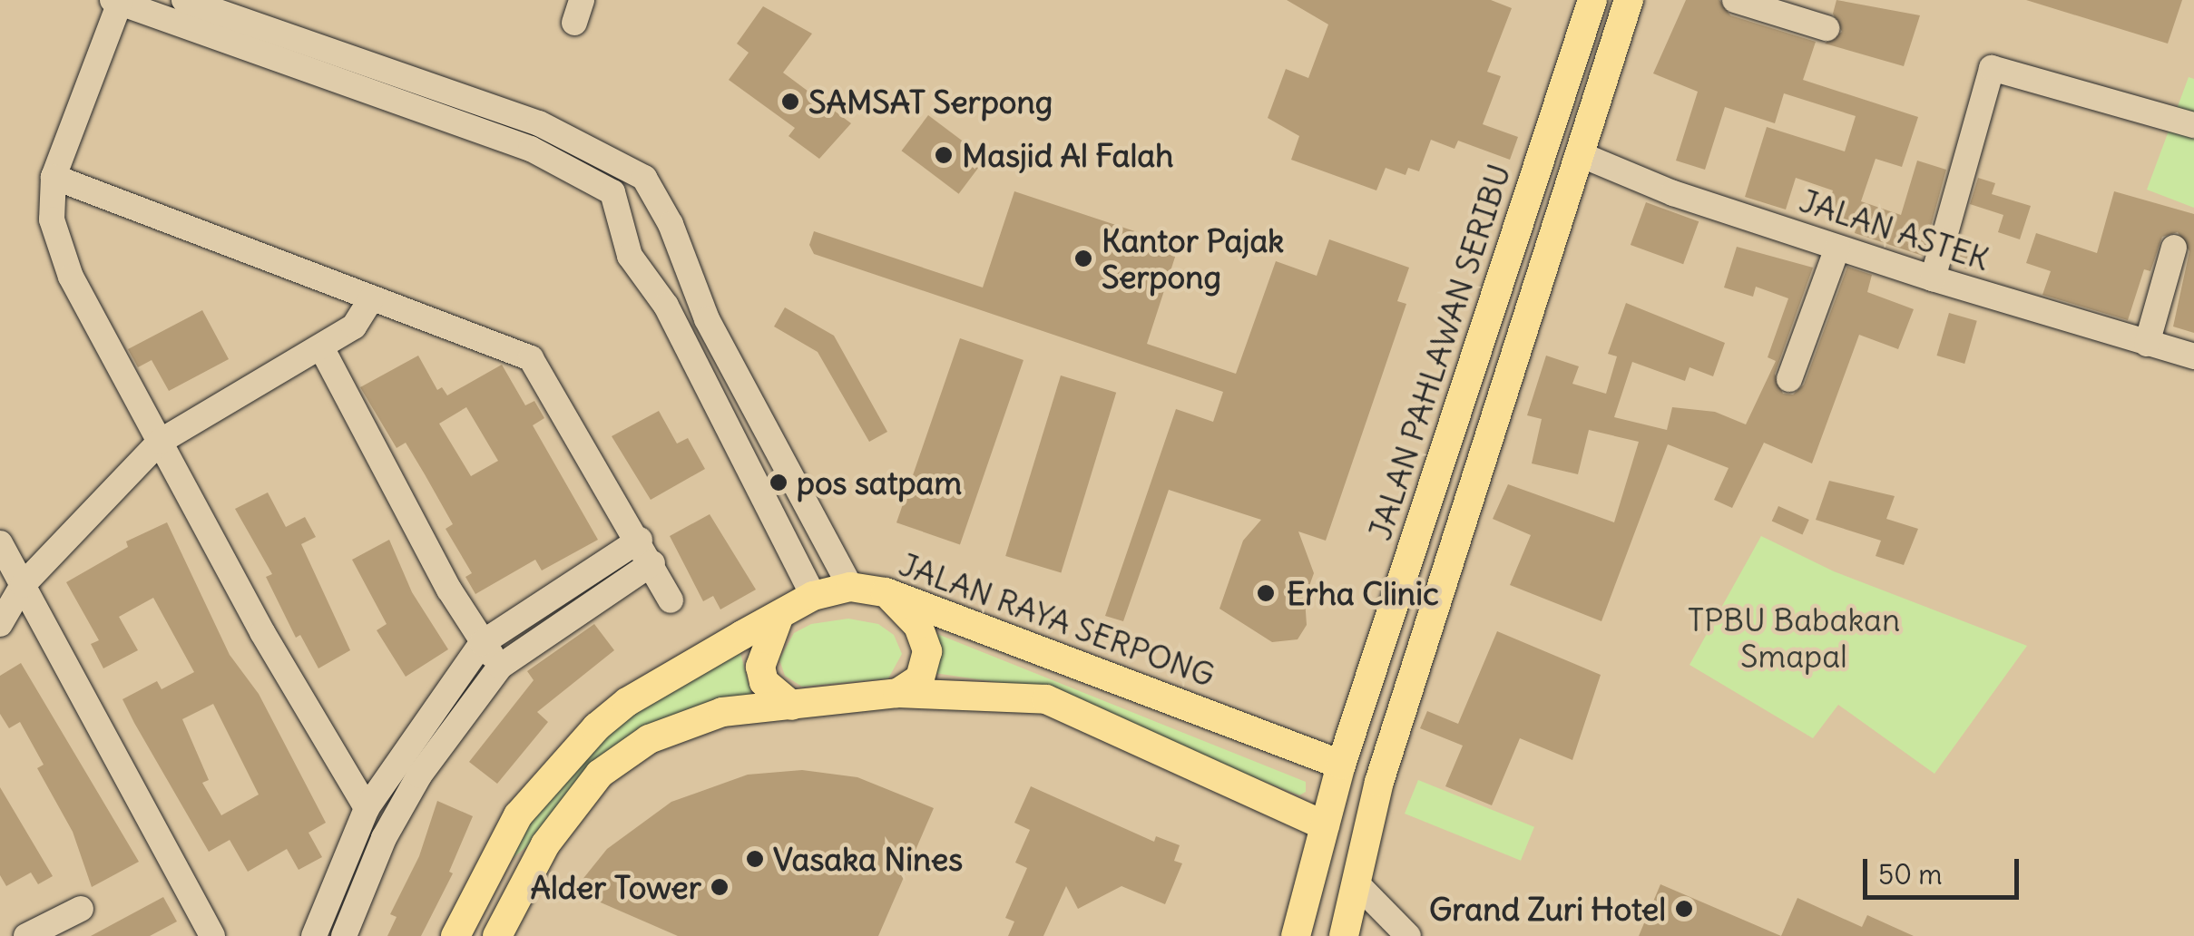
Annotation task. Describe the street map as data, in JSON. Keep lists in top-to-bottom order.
{
  "streets": {
    "main road": ["JALAN PAHLAWAN SERIBU", "JALAN RAYA SERPONG"],
    "street": ["JALAN ASTEK"]
  },
  "crossings": [
    ["JALAN PAHLAWAN SERIBU", "JALAN RAYA SERPONG"]
  ],
  "parks": ["TPBU Babakan Smapal"],
  "places": [
    "SAMSAT Serpong",
    "Masjid Al Falah",
    "Kantor Pajak Serpong",
    "pos satpam",
    "Erha Clinic",
    "Vasaka Nines",
    "Alder Tower",
    "Grand Zuri Hotel"
  ],
  "scale_bar": "50 m"
}
